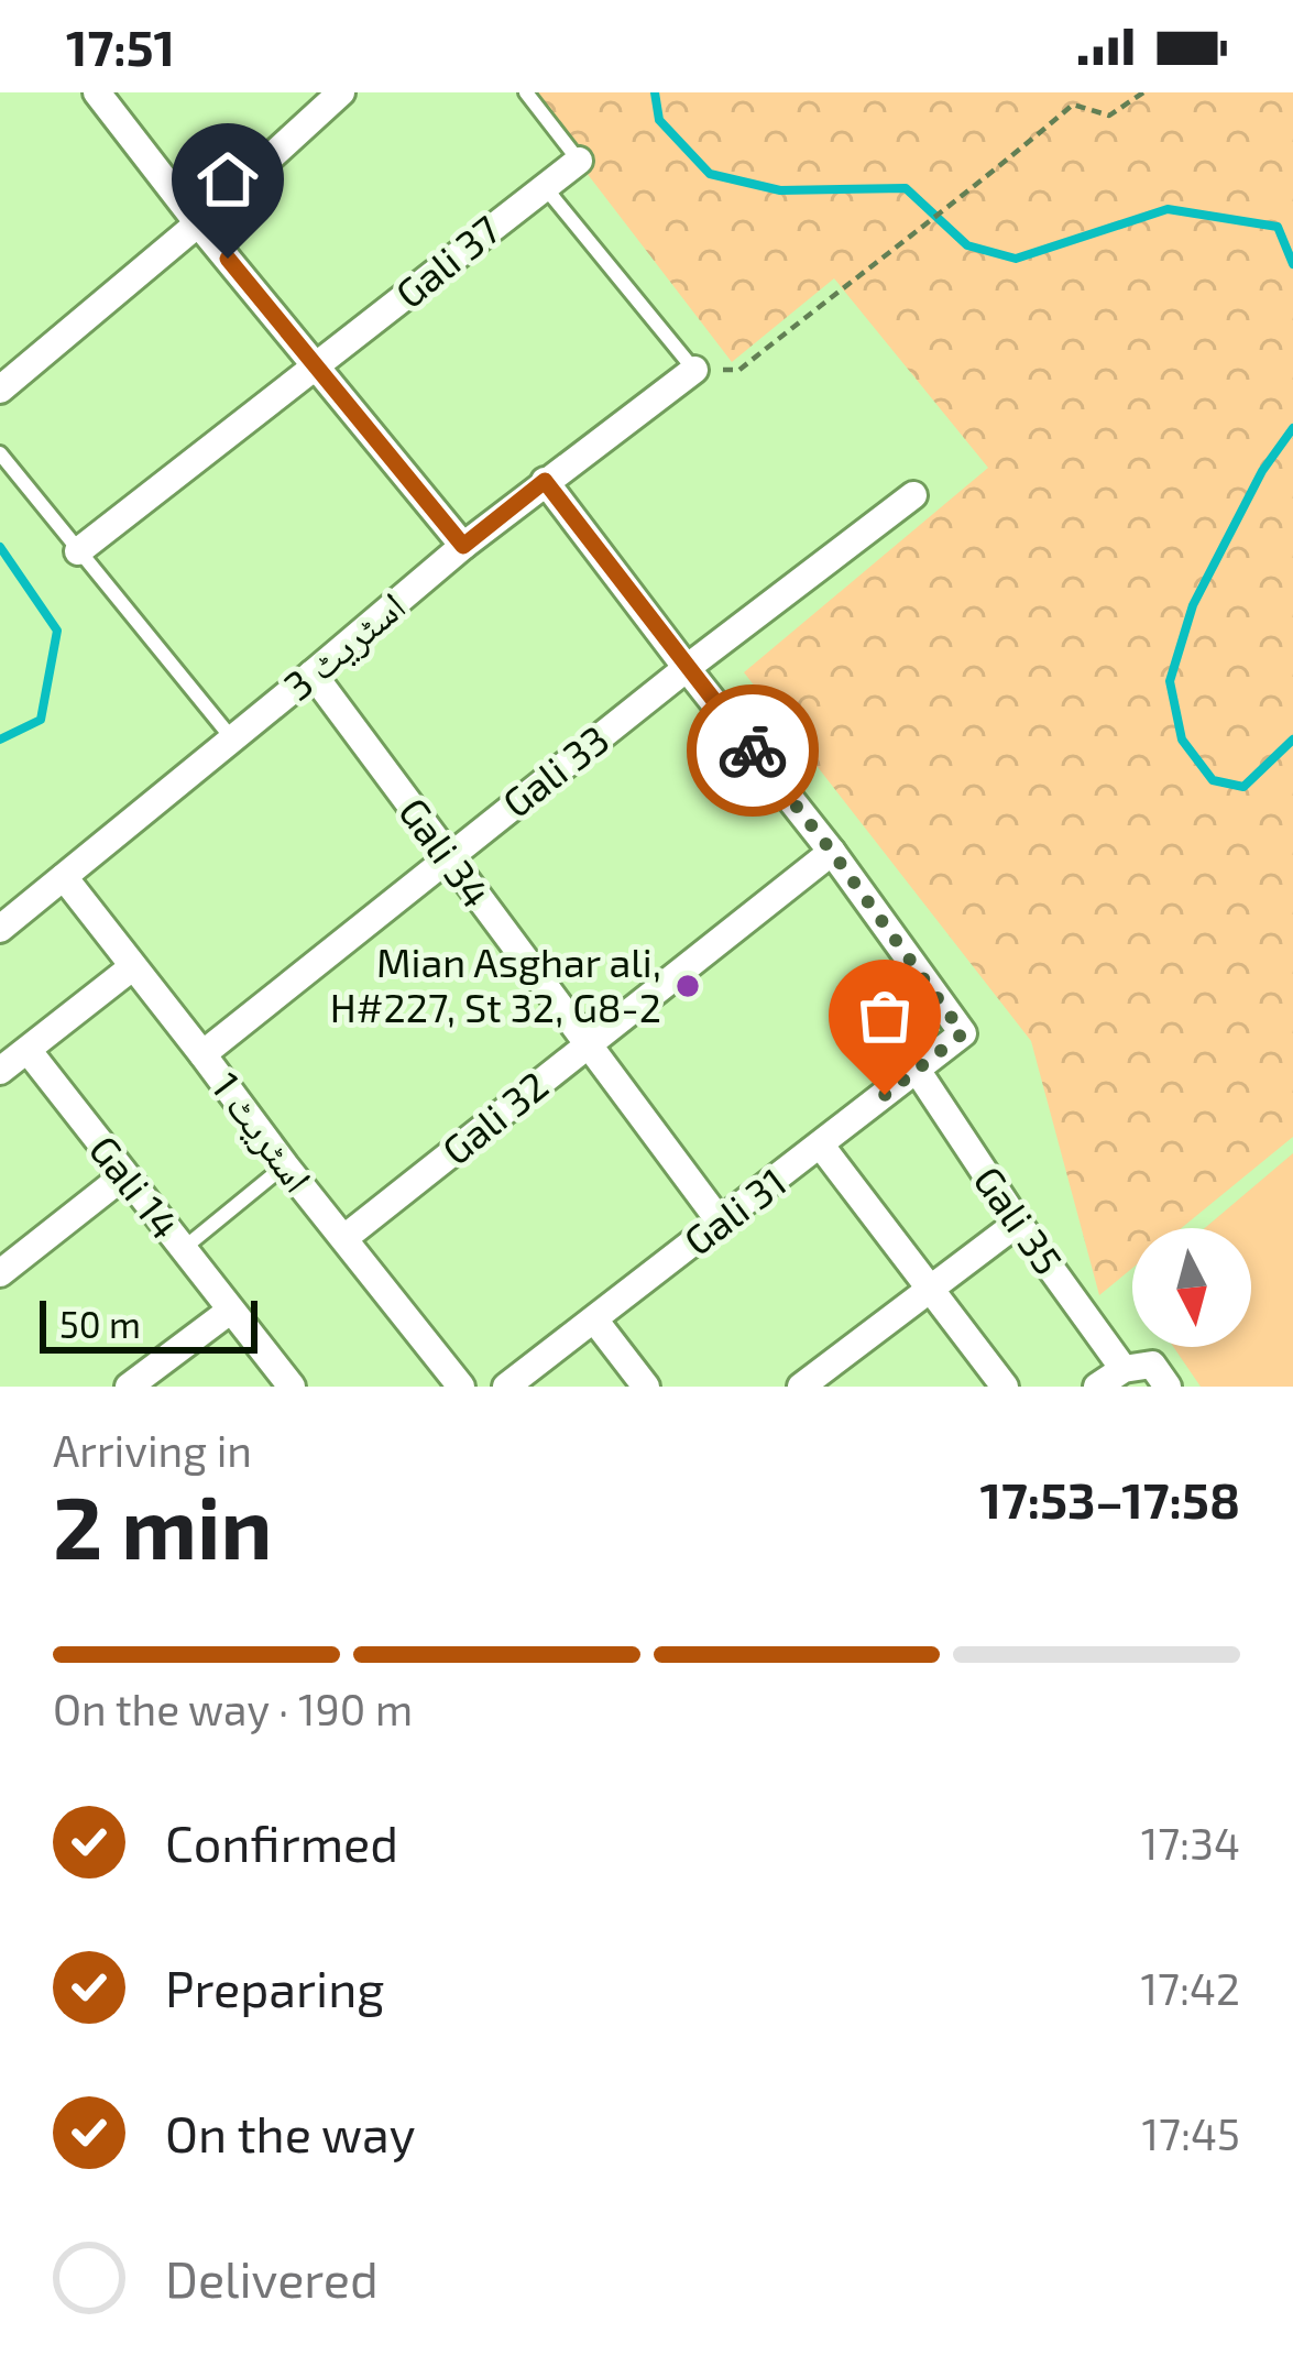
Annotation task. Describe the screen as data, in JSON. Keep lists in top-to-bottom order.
{
  "streets": {
    "street": [
      "Gali 37",
      "اسٹریٹ 3",
      "Gali 33",
      "Gali 34",
      "Gali 32",
      "اسٹریٹ 1",
      "Gali 14",
      "Gali 31",
      "Gali 35"
    ]
  },
  "crossings": [
    ["اسٹریٹ 3", "Gali 34"],
    ["اسٹریٹ 3", "اسٹریٹ 1"],
    ["Gali 33", "Gali 34"],
    ["Gali 33", "اسٹریٹ 1"],
    ["Gali 34", "Gali 32"],
    ["Gali 34", "Gali 31"],
    ["Gali 32", "اسٹریٹ 1"],
    ["Gali 32", "Gali 31"],
    ["Gali 31", "Gali 35"]
  ],
  "places": ["Mian Asghar ali, H#227, St 32, G8-2"],
  "scale_bar": "50 m",
  "north": "bottom",
  "page": {
    "status": "17:51",
    "scale": "50 m",
    "heading": ["2 min", "Arriving in", "17:53–17:58"],
    "bar": "On the way · 190 m",
    "list": [
      ["Confirmed", "17:34"],
      ["Preparing", "17:42"],
      ["On the way", "17:45"],
      "Delivered"
    ]
  }
}
